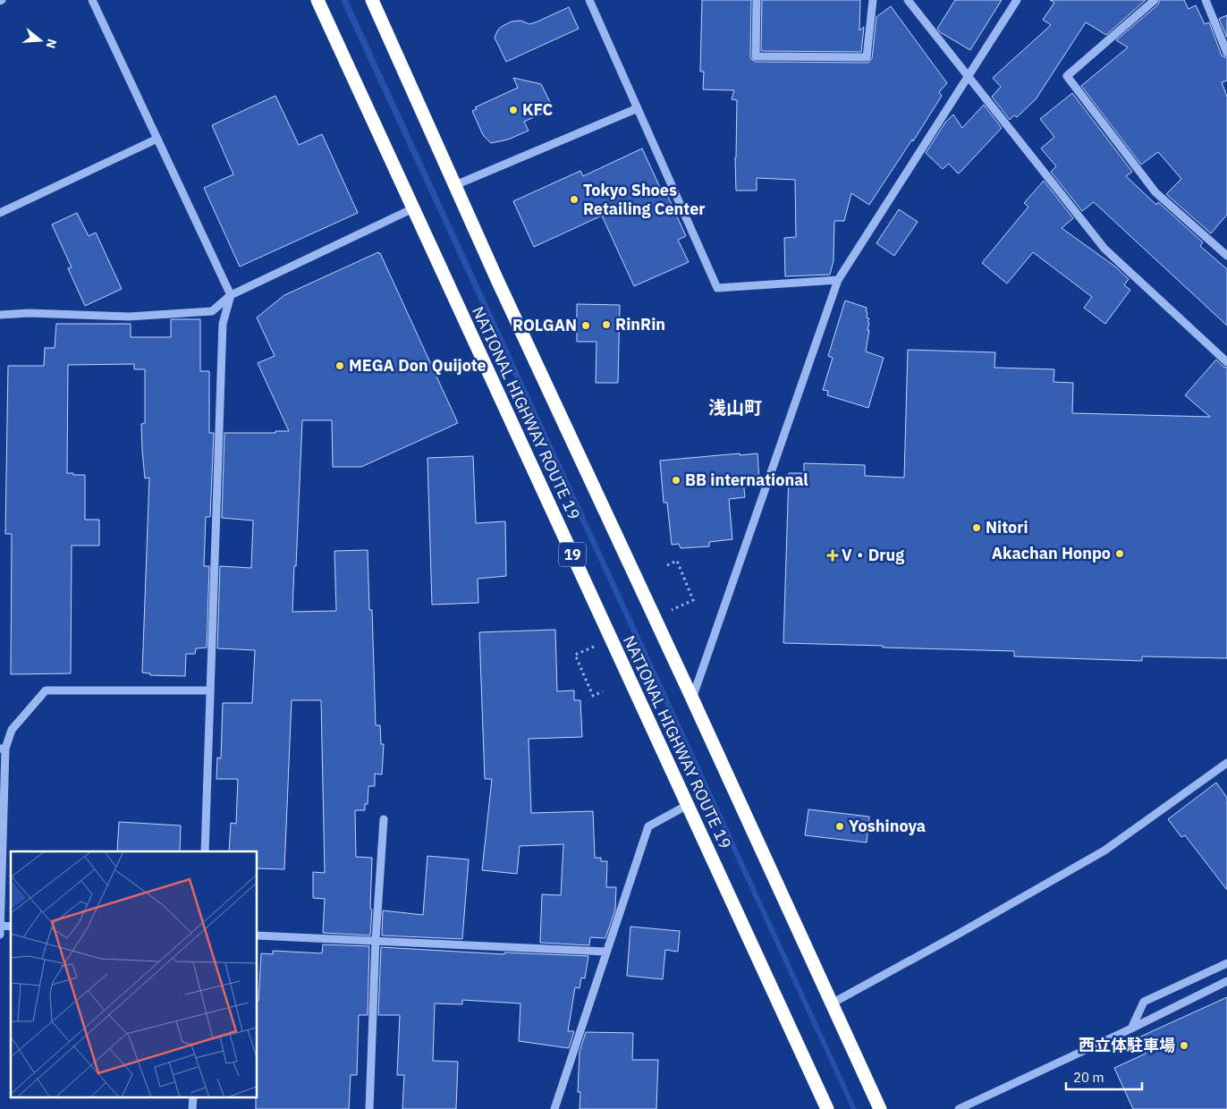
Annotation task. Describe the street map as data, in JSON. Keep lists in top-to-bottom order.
{
  "streets": {
    "highway": ["NATIONAL HIGHWAY ROUTE 19", "19"]
  },
  "districts": ["浅山町"],
  "places": {
    "other": [
      "KFC",
      "Tokyo Shoes Retailing Center",
      "RinRin",
      "ROLGAN",
      "MEGA Don Quijote",
      "BB international",
      "Nitori",
      "Akachan Honpo",
      "Yoshinoya",
      "西立体駐車場"
    ],
    "health": ["V・Drug"]
  },
  "scale_bar": "20 m",
  "north": "right"
}
